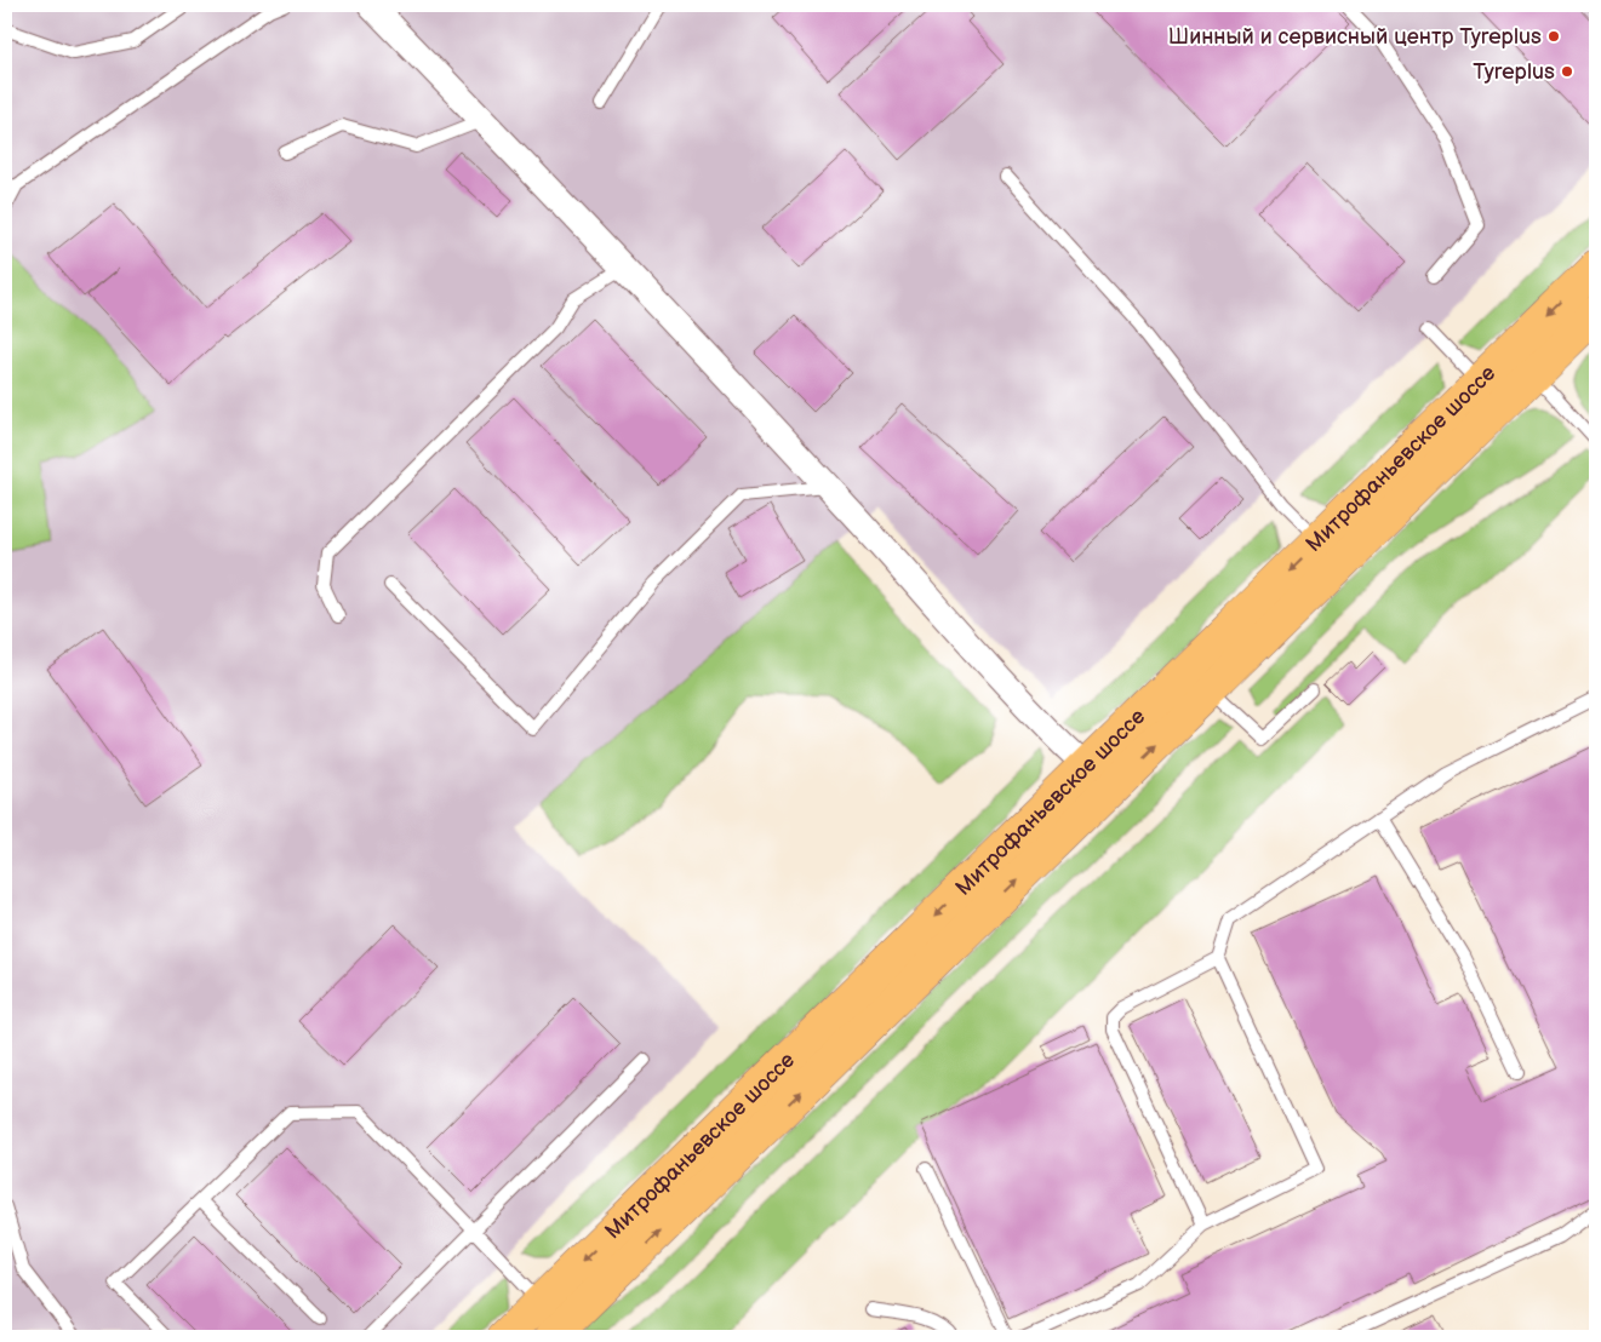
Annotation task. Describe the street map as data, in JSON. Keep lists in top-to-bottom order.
{
  "streets": {
    "main road": ["Митрофаньевское шоссе"]
  },
  "places": ["Шинный и сервисный центр Tyreplus", "Tyreplus"]
}
